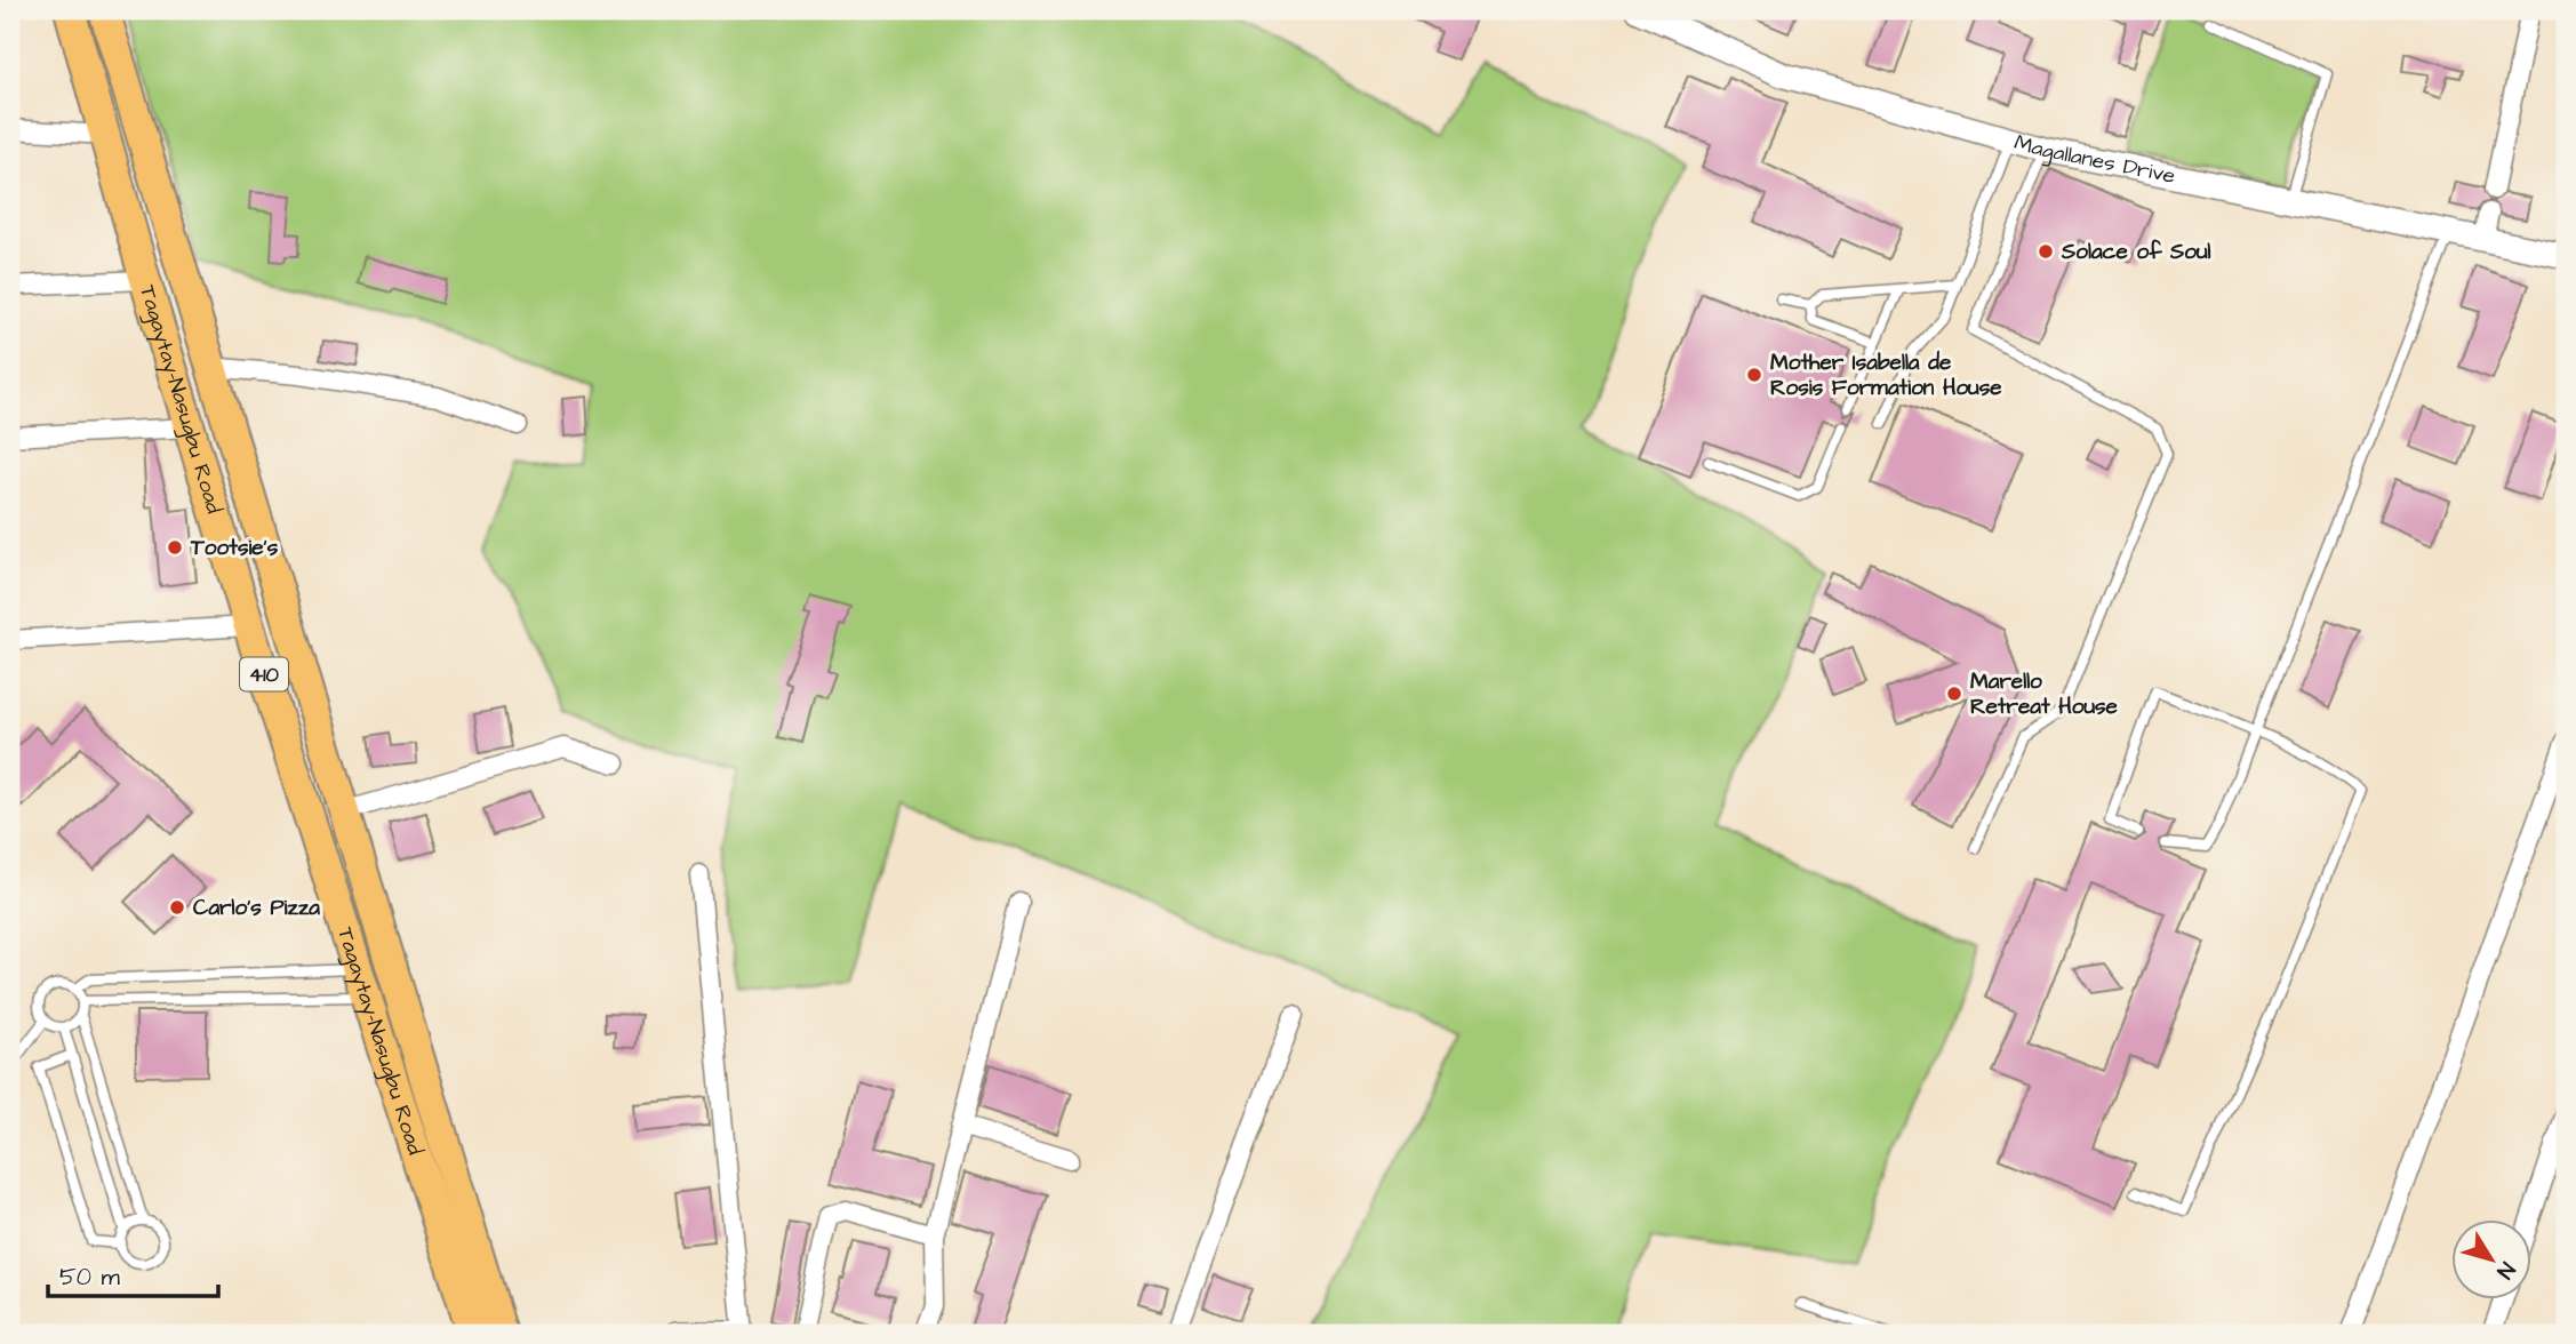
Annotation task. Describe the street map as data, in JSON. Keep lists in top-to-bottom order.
{
  "streets": {
    "main road": ["Tagaytay-Nasugbu Road", "410"],
    "street": ["Magallanes Drive"]
  },
  "places": [
    "Solace of Soul",
    "Mother Isabella de Rosis Formation House",
    "Tootsie's",
    "Marello Retreat House",
    "Carlo's Pizza"
  ],
  "scale_bar": "50 m",
  "north": "bottom right"
}
